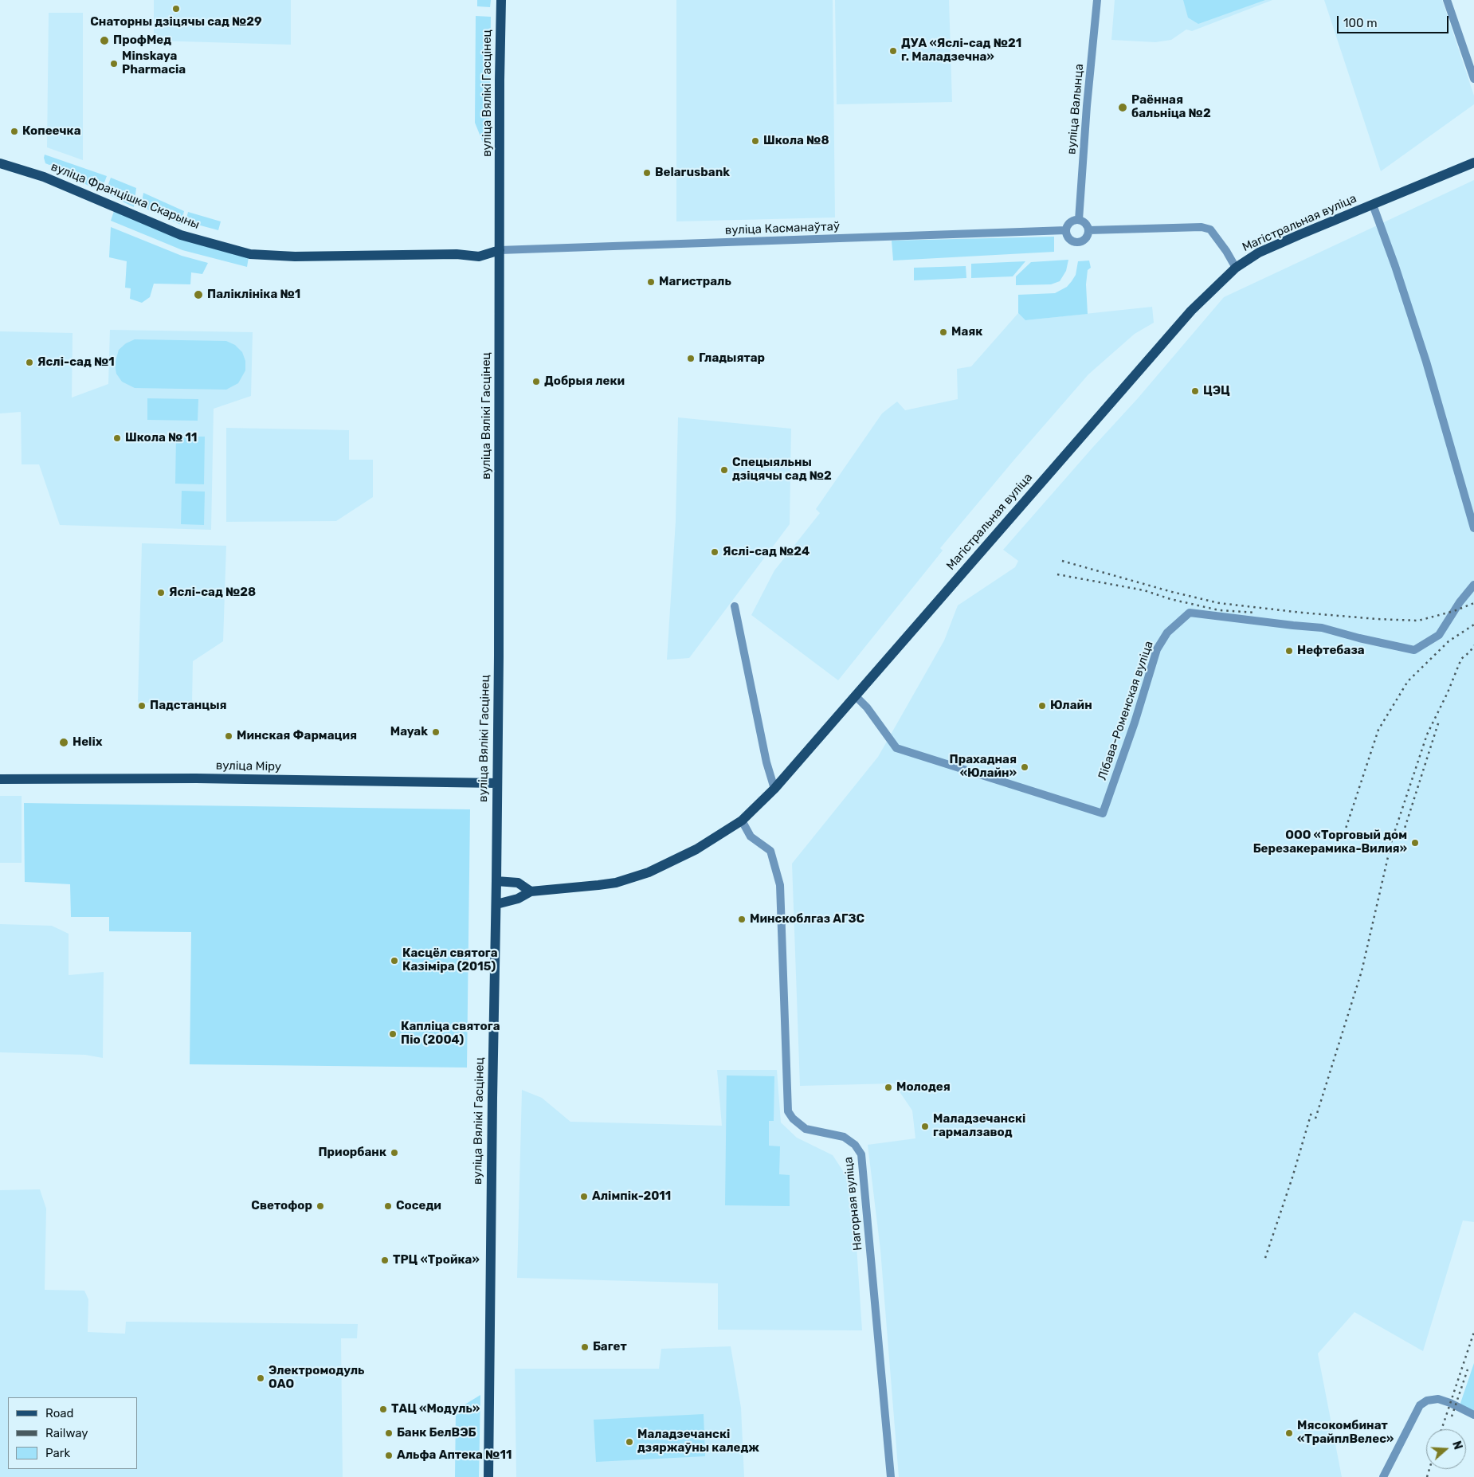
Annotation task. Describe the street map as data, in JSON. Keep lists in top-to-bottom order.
{
  "streets": {
    "main road": [
      "вуліца Вялікі Гасцінец",
      "вуліца Францішка Скарыны",
      "Магістральная вуліца",
      "вуліца Міру"
    ],
    "street": [
      "вуліца Валынца",
      "вуліца Касманаўтаў",
      "Лібава-Роменская вуліца",
      "Нагорная вуліца"
    ]
  },
  "crossings": [
    ["вуліца Вялікі Гасцінец", "вуліца Францішка Скарыны"],
    ["вуліца Вялікі Гасцінец", "вуліца Касманаўтаў"],
    ["вуліца Вялікі Гасцінец", "вуліца Міру"],
    ["вуліца Валынца", "вуліца Касманаўтаў"],
    ["вуліца Францішка Скарыны", "вуліца Касманаўтаў"],
    ["Магістральная вуліца", "Лібава-Роменская вуліца"],
    ["Магістральная вуліца", "Нагорная вуліца"]
  ],
  "places": [
    "Снаторны дзіцячы сад №29",
    "ПрофМед",
    "ДУА «Яслі-сад №21 г. Маладзечна»",
    "Minskaya Pharmacia",
    "Раённая бальніца №2",
    "Копеечка",
    "Школа №8",
    "Belarusbank",
    "Магистраль",
    "Паліклініка №1",
    "Маяк",
    "Гладыятар",
    "Яслі-сад №1",
    "Добрыя леки",
    "ЦЭЦ",
    "Школа № 11",
    "Спецыяльны дзіцячы сад №2",
    "Яслі-сад №24",
    "Яслі-сад №28",
    "Нефтебаза",
    "Падстанцыя",
    "Юлайн",
    "Mayak",
    "Минская Фармация",
    "Helix",
    "Прахадная «Юлайн»",
    "ООО «Торговый дом Березакерамика-Вилия»",
    "Минскоблгаз АГЗС",
    "Касцёл святога Казіміра (2015)",
    "Капліца святога Піо (2004)",
    "Молодея",
    "Маладзечанскі гармалзавод",
    "Приорбанк",
    "Алімпік-2011",
    "Светофор",
    "Соседи",
    "ТРЦ «Тройка»",
    "Багет",
    "Электромодуль ОАО",
    "ТАЦ «Модуль»",
    "Банк БелВЭБ",
    "Мясокомбинат «ТрайплВелес»",
    "Маладзечанскі дзяржаўны каледж",
    "Альфа Аптека №11"
  ],
  "legend": ["Road", "Railway", "Park"],
  "scale_bar": "100 m",
  "north": "right"
}
